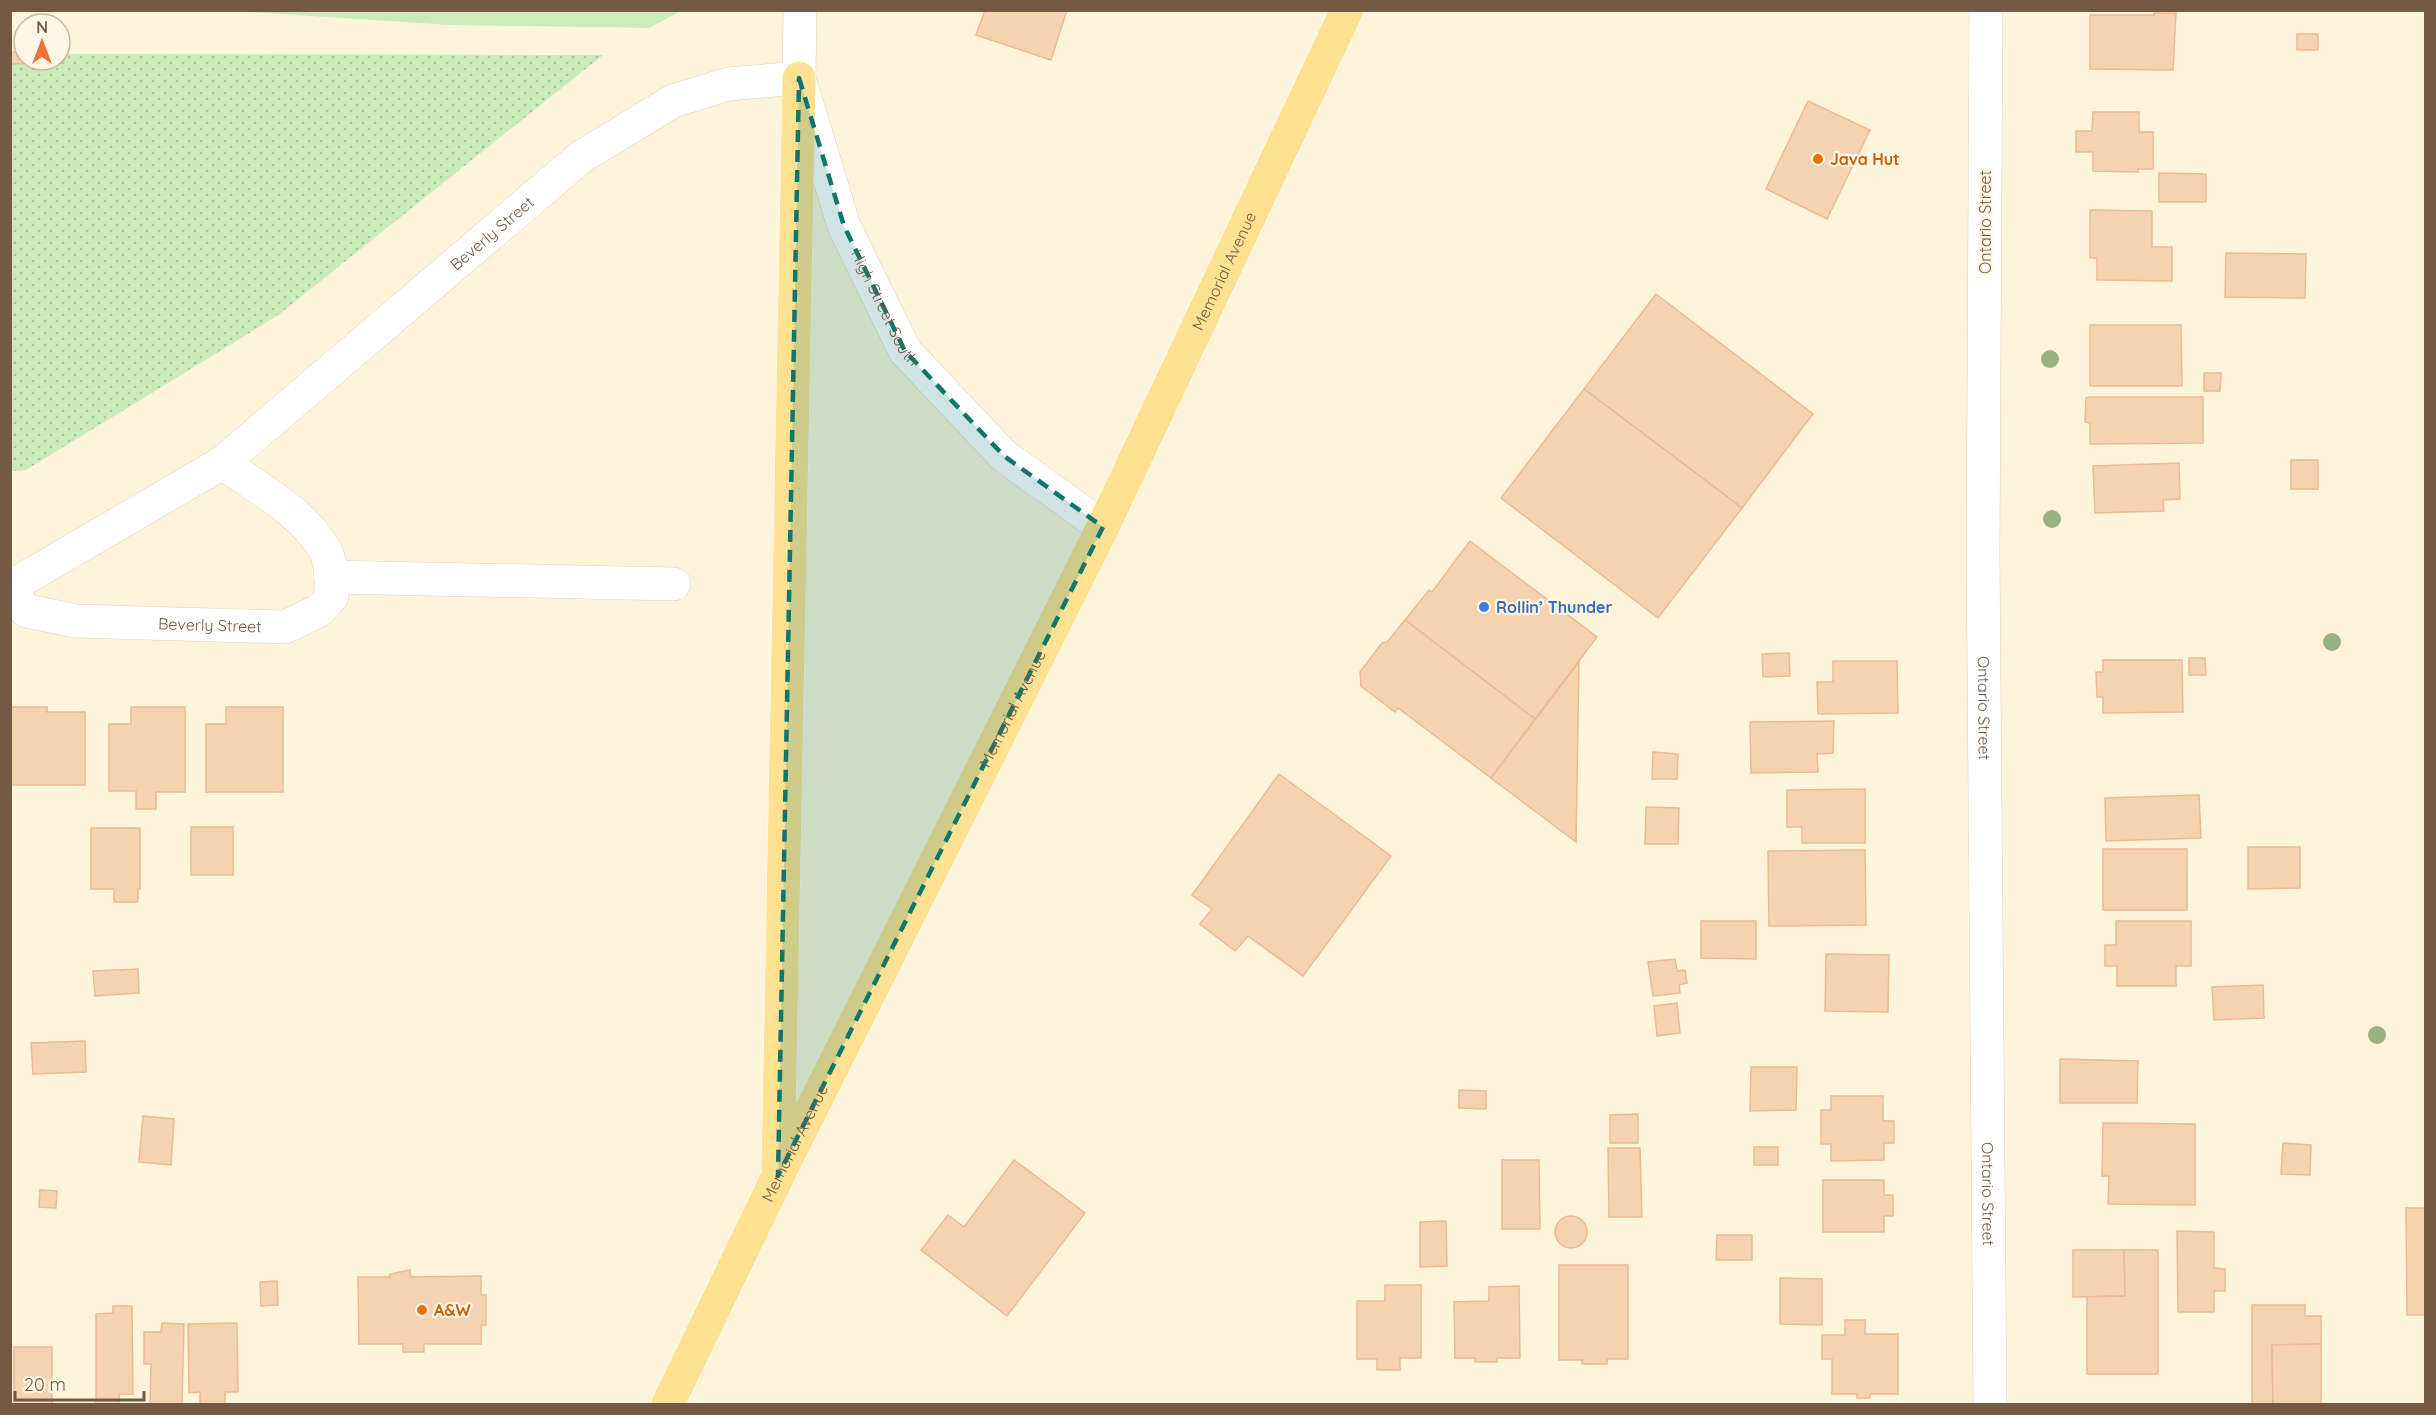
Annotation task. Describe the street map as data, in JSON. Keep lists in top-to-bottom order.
{
  "streets": {
    "main road": ["Memorial Avenue"],
    "street": ["Ontario Street", "Beverly Street", "High Street South"]
  },
  "crossings": [
    ["Beverly Street", "High Street South"],
    ["Memorial Avenue", "High Street South"]
  ],
  "places": ["Java Hut", "Rollin’ Thunder", "A&W"],
  "scale_bar": "20 m",
  "north": "top"
}
